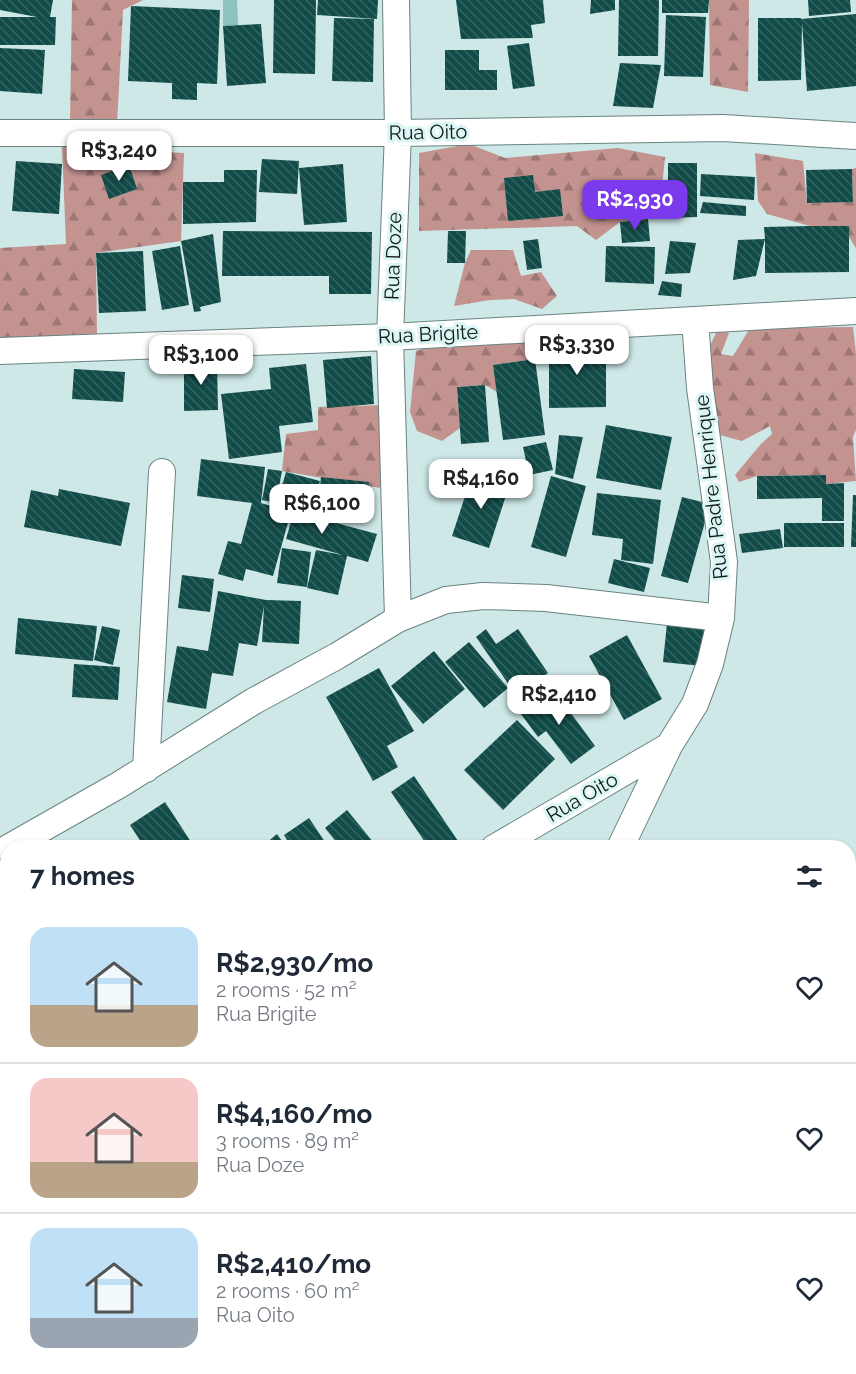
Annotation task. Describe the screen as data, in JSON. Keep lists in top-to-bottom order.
{
  "streets": {
    "street": [
      "Rua Oito",
      "Rua Doze",
      "Rua Brigite",
      "Rua Padre Henrique"
    ]
  },
  "crossings": [
    ["Rua Oito", "Rua Doze"],
    ["Rua Oito", "Rua Padre Henrique"],
    ["Rua Doze", "Rua Brigite"],
    ["Rua Brigite", "Rua Padre Henrique"]
  ],
  "page": {
    "price": [
      "R$3,240",
      "R$2,930",
      "R$3,330",
      "R$3,100",
      "R$4,160",
      "R$6,100",
      "R$2,410"
    ],
    "heading": "7 homes",
    "list": [
      {
        "name": "R$2,930/mo",
        "note": "2 rooms · 52 m² · Rua Brigite"
      },
      {
        "name": "R$4,160/mo",
        "note": "3 rooms · 89 m² · Rua Doze"
      },
      {
        "name": "R$2,410/mo",
        "note": "2 rooms · 60 m² · Rua Oito"
      }
    ]
  }
}
